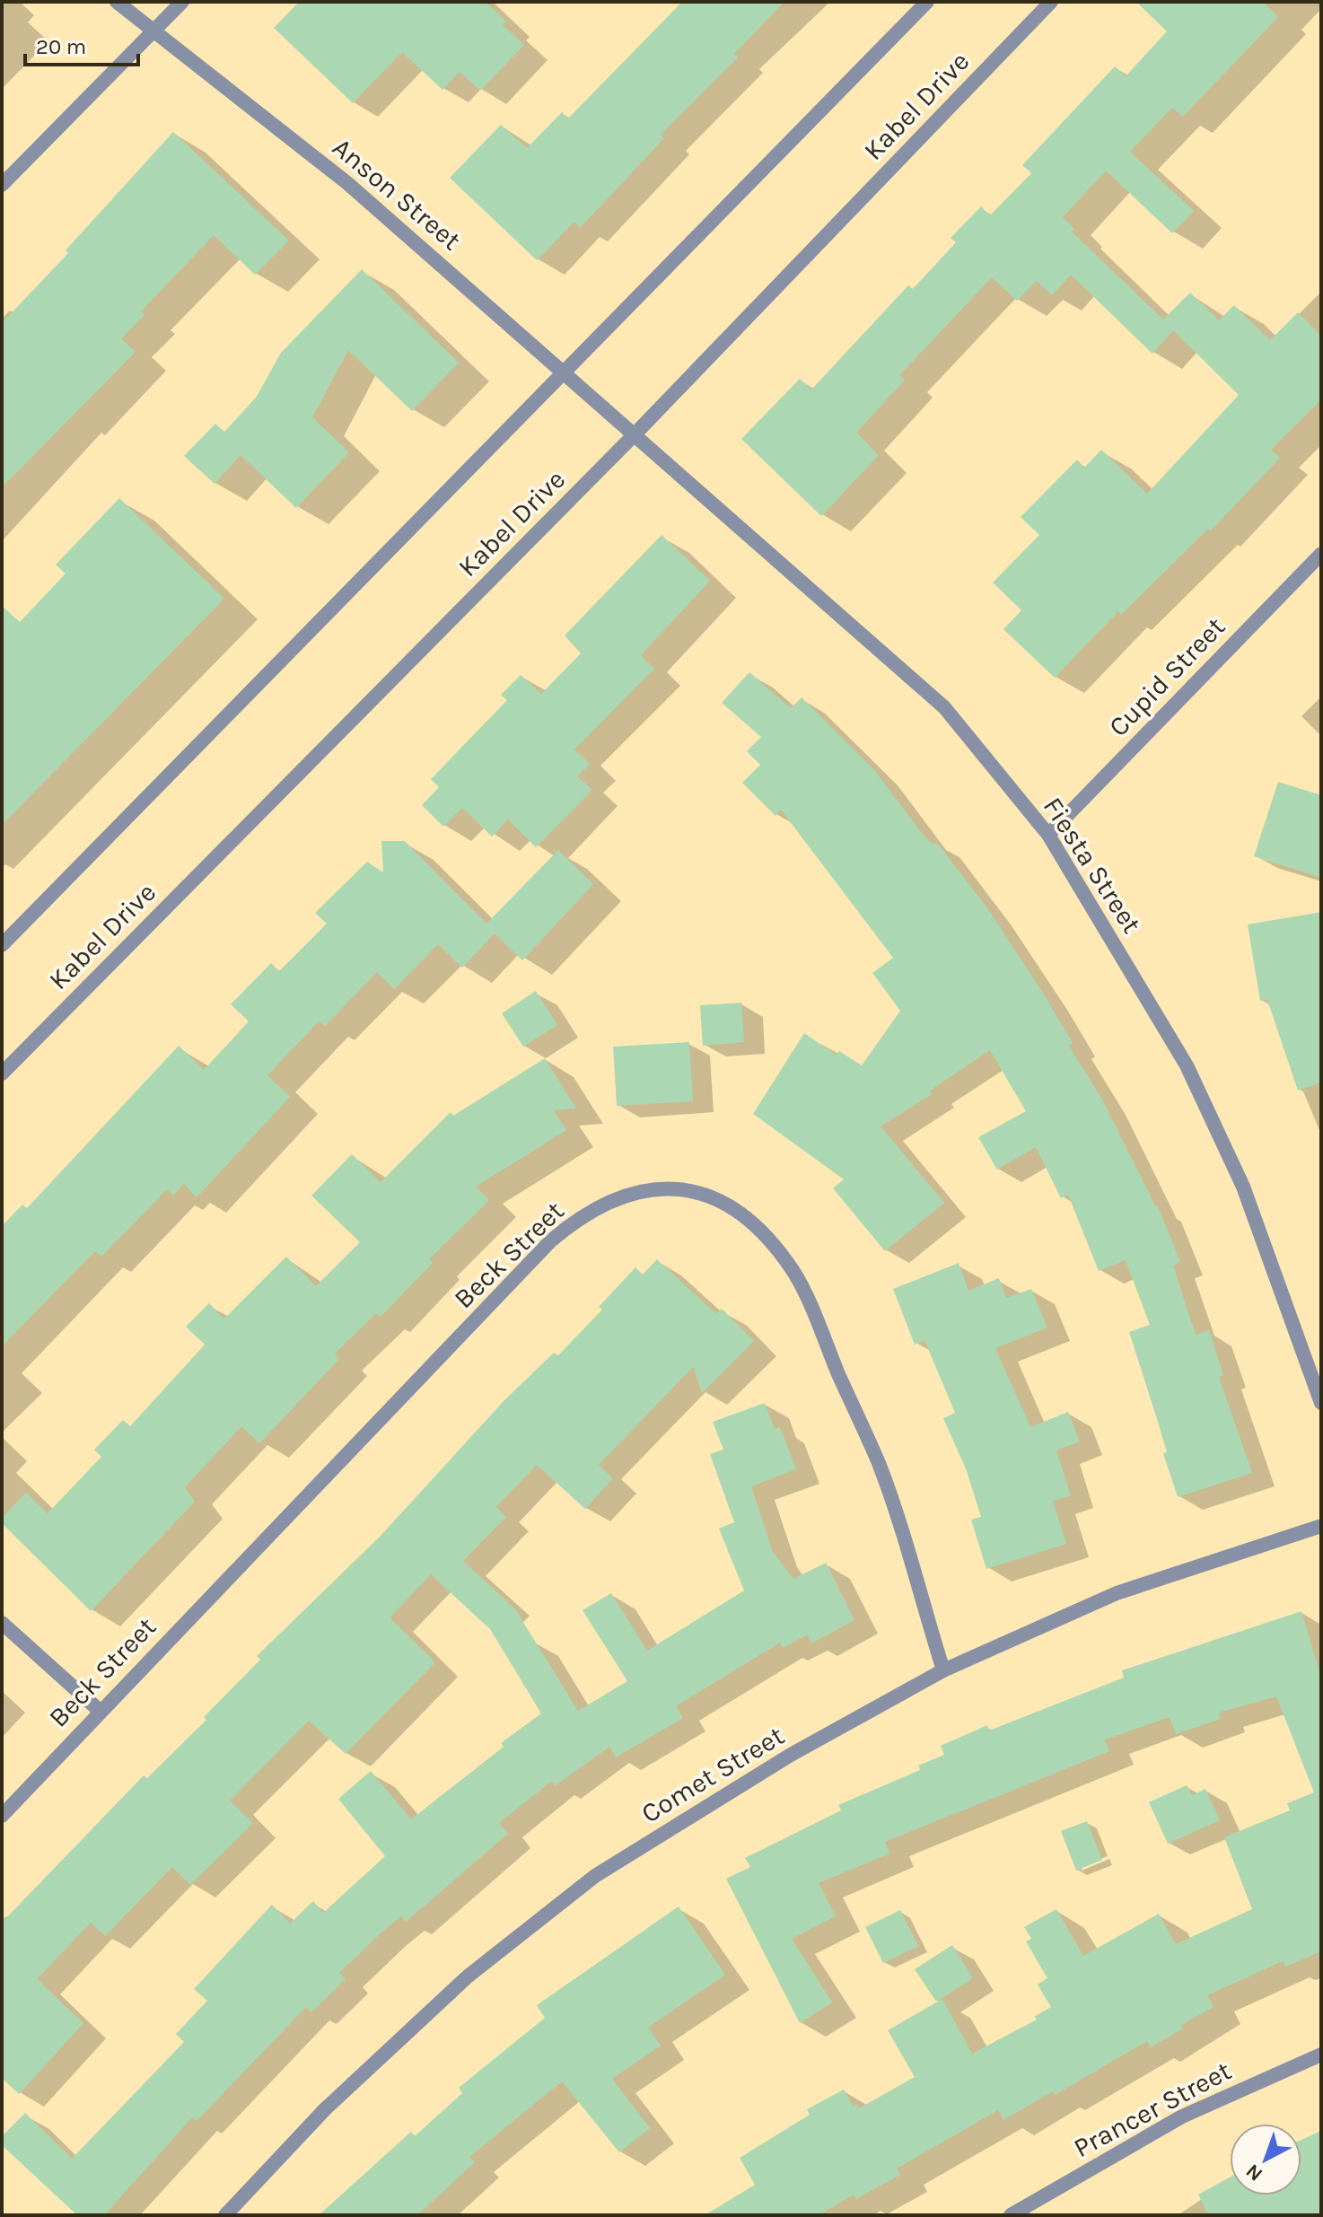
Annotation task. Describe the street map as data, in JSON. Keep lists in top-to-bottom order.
{
  "streets": {
    "street": [
      "Kabel Drive",
      "Anson Street",
      "Cupid Street",
      "Fiesta Street",
      "Beck Street",
      "Comet Street",
      "Prancer Street"
    ]
  },
  "crossings": [
    ["Kabel Drive", "Anson Street"],
    ["Kabel Drive", "Fiesta Street"],
    ["Anson Street", "Fiesta Street"],
    ["Cupid Street", "Fiesta Street"],
    ["Beck Street", "Comet Street"]
  ],
  "scale_bar": "20 m",
  "north": "bottom left"
}
